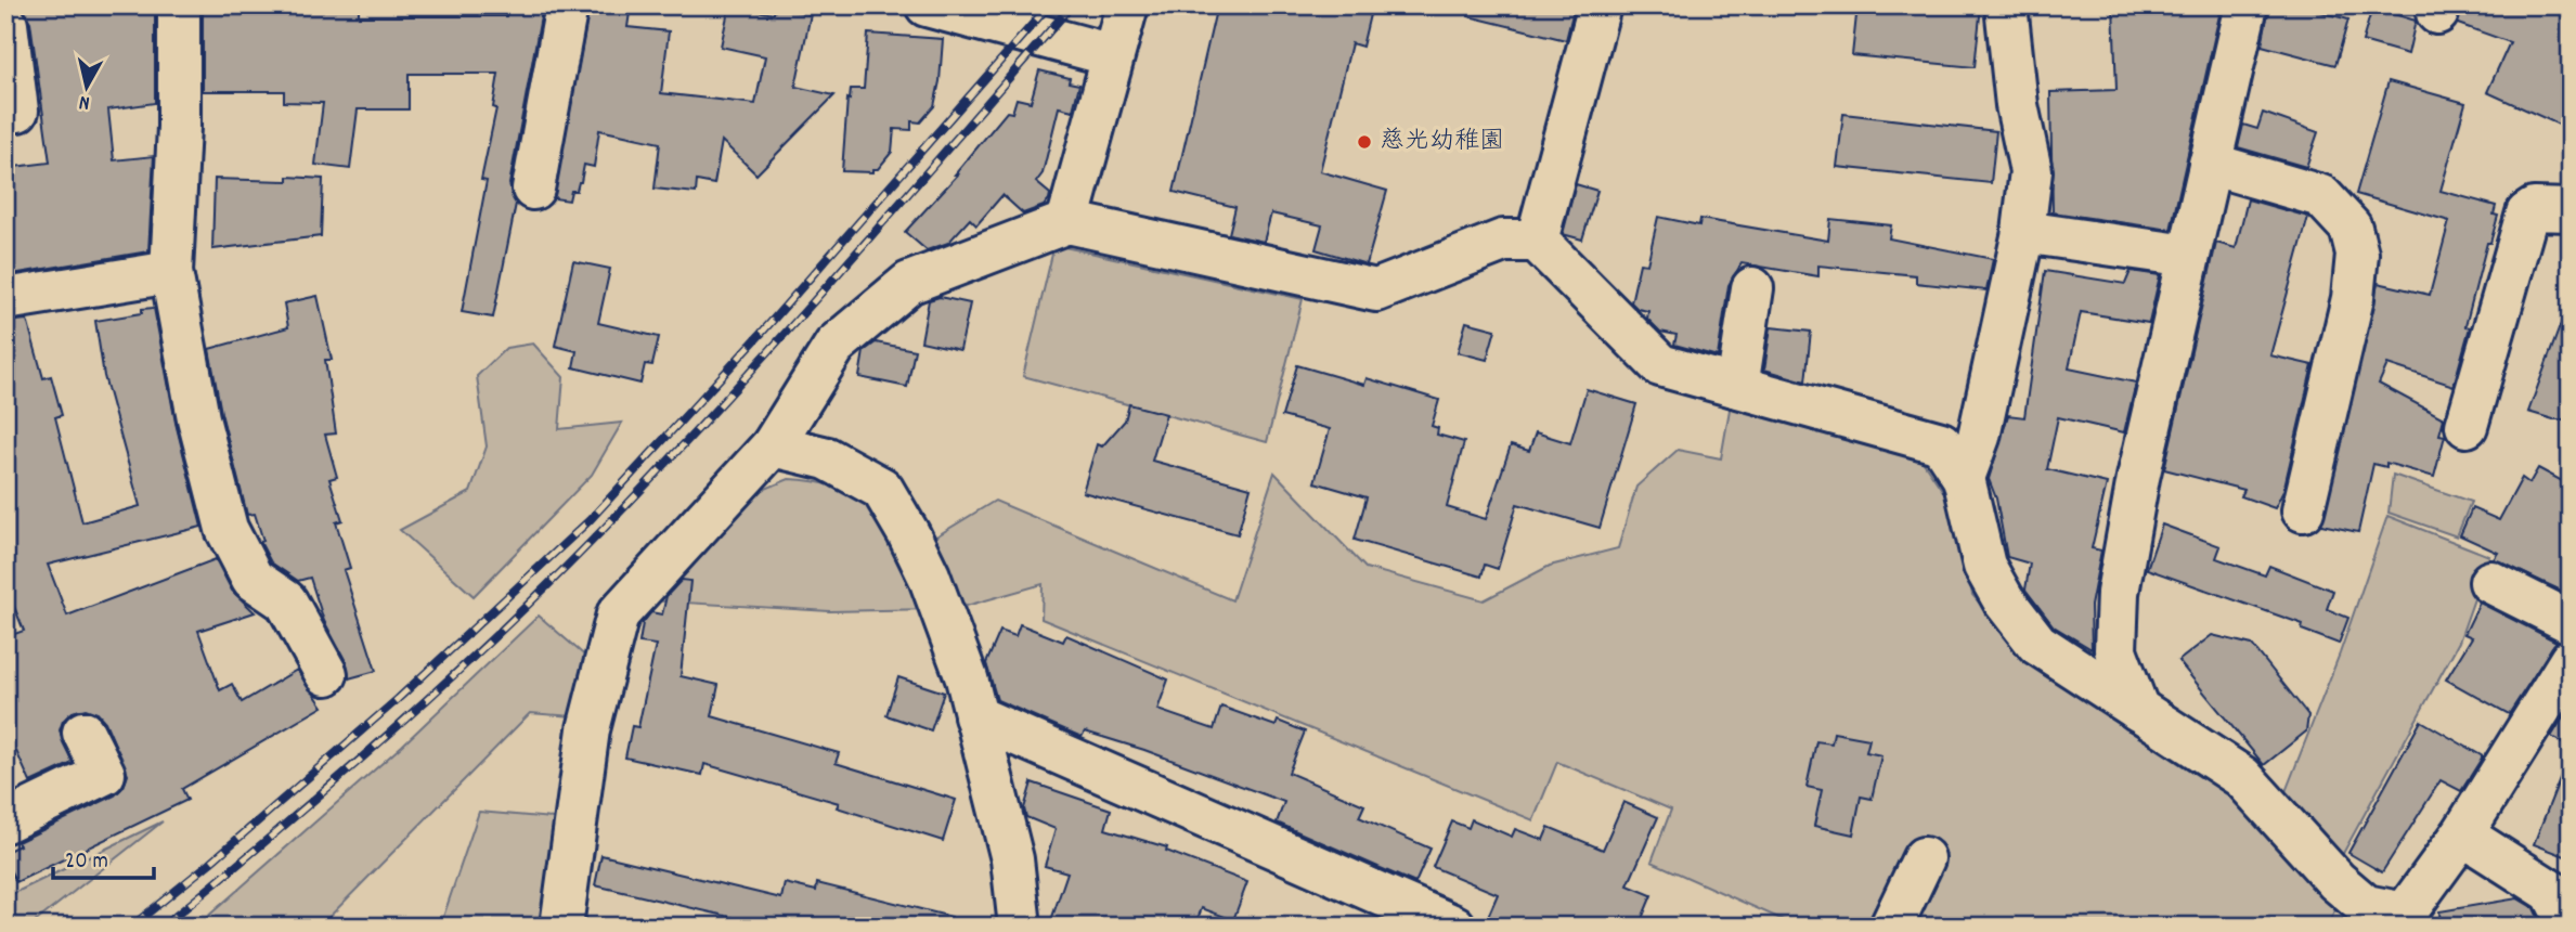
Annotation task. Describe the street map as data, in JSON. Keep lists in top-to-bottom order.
{
  "places": ["慈光幼稚園"],
  "scale_bar": "20 m",
  "north": "bottom"
}
